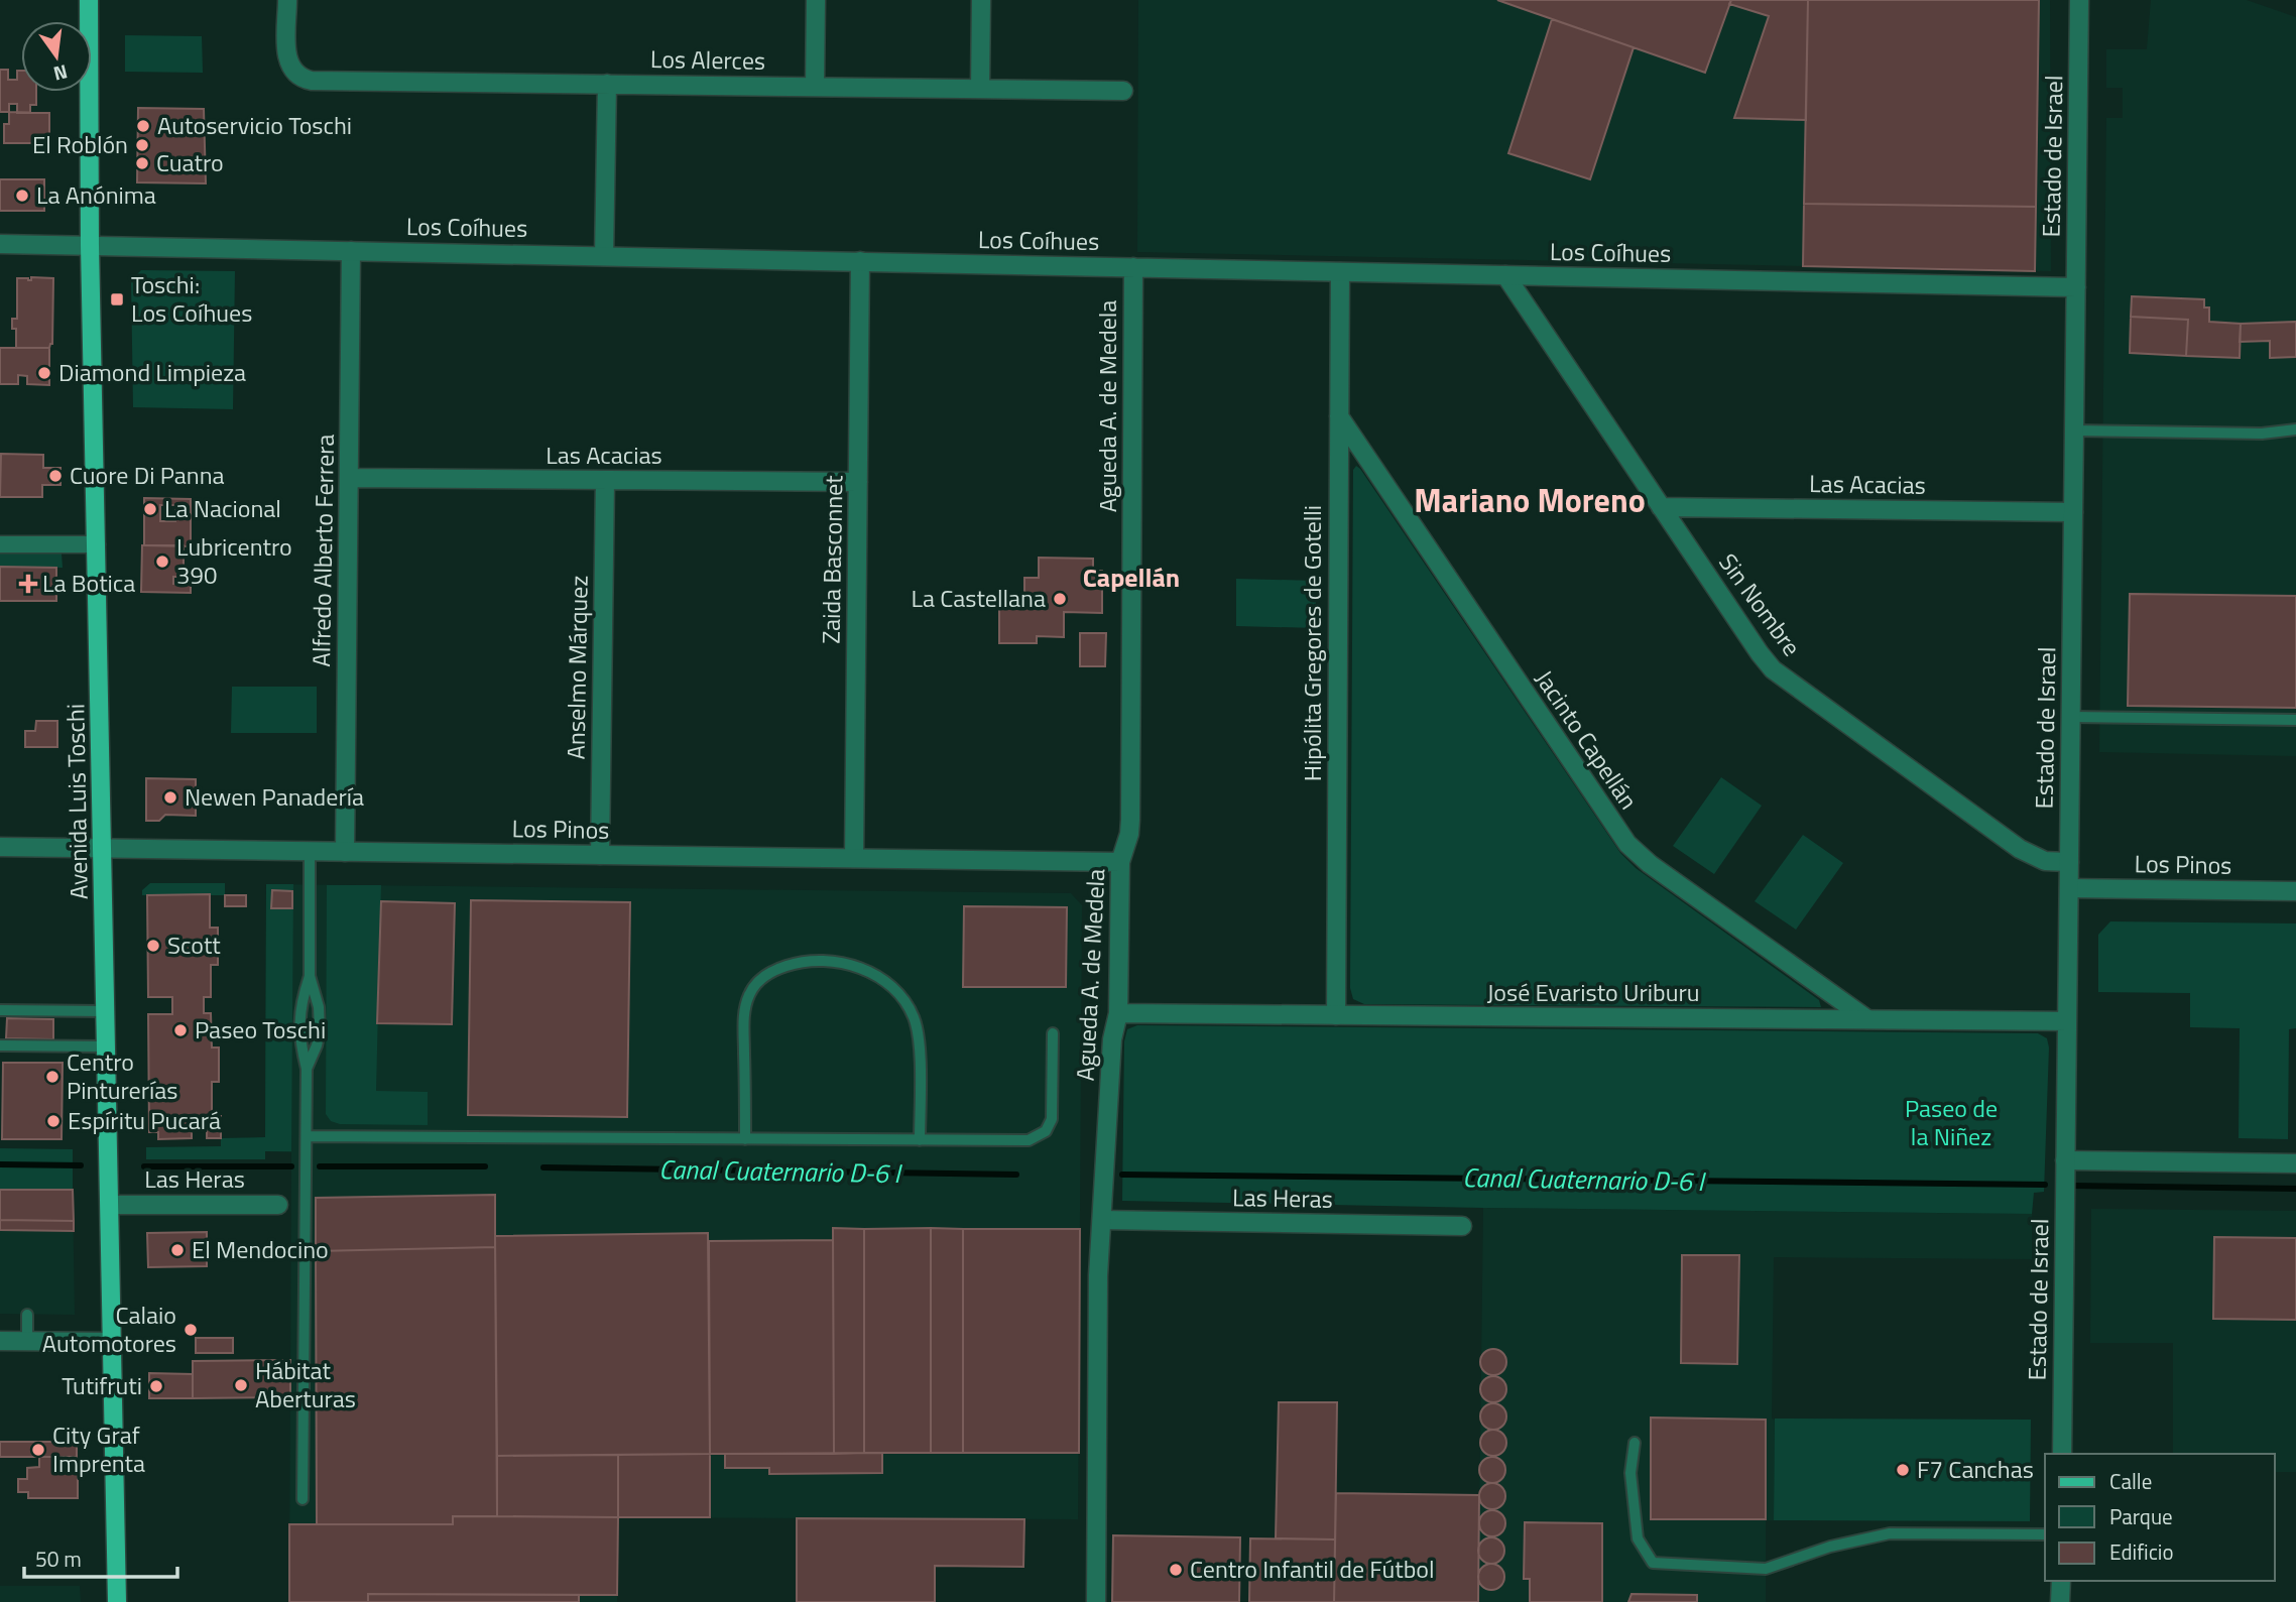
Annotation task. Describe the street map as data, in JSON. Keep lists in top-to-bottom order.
{
  "streets": {
    "main road": ["Avenida Luis Toschi"],
    "street": [
      "Los Alerces",
      "Estado de Israel",
      "Los Coíhues",
      "Agueda A. de Medela",
      "Las Acacias",
      "Alfredo Alberto Ferrera",
      "Zaida Basconnet",
      "Sin Nombre",
      "Hipólita Gregores de Gotelli",
      "Anselmo Márquez",
      "Jacinto Capellán",
      "Los Pinos",
      "José Evaristo Uriburu",
      "Las Heras"
    ]
  },
  "crossings": [
    ["Estado de Israel", "Los Coíhues"],
    ["Estado de Israel", "Las Acacias"],
    ["Estado de Israel", "Sin Nombre"],
    ["Estado de Israel", "Los Pinos"],
    ["Estado de Israel", "José Evaristo Uriburu"],
    ["Los Coíhues", "Agueda A. de Medela"],
    ["Los Coíhues", "Alfredo Alberto Ferrera"],
    ["Los Coíhues", "Zaida Basconnet"],
    ["Los Coíhues", "Sin Nombre"],
    ["Los Coíhues", "Hipólita Gregores de Gotelli"],
    ["Los Coíhues", "Avenida Luis Toschi"],
    ["Agueda A. de Medela", "Los Pinos"],
    ["Agueda A. de Medela", "José Evaristo Uriburu"],
    ["Agueda A. de Medela", "Las Heras"],
    ["Las Acacias", "Alfredo Alberto Ferrera"],
    ["Las Acacias", "Zaida Basconnet"],
    ["Las Acacias", "Sin Nombre"],
    ["Las Acacias", "Anselmo Márquez"],
    ["Alfredo Alberto Ferrera", "Los Pinos"],
    ["Zaida Basconnet", "Los Pinos"],
    ["Hipólita Gregores de Gotelli", "Jacinto Capellán"],
    ["Hipólita Gregores de Gotelli", "José Evaristo Uriburu"],
    ["Anselmo Márquez", "Los Pinos"],
    ["Jacinto Capellán", "José Evaristo Uriburu"],
    ["Avenida Luis Toschi", "Los Pinos"],
    ["Avenida Luis Toschi", "Las Heras"]
  ],
  "districts": ["Mariano Moreno", "Capellán"],
  "water": ["Canal Cuaternario D-6 I"],
  "parks": ["Paseo de la Niñez"],
  "places": {
    "other": [
      "Autoservicio Toschi",
      "El Roblón",
      "Cuatro",
      "La Anónima",
      "Diamond Limpieza",
      "Cuore Di Panna",
      "La Nacional",
      "Lubricentro 390",
      "La Castellana",
      "Newen Panadería",
      "Scott",
      "Paseo Toschi",
      "Centro Pinturerías",
      "Espíritu Pucará",
      "El Mendocino",
      "Calaio Automotores",
      "Hábitat Aberturas",
      "Tutifruti",
      "City Graf Imprenta",
      "F7 Canchas",
      "Centro Infantil de Fútbol"
    ],
    "transit": ["Toschi: Los Coíhues"],
    "health": ["La Botica"]
  },
  "legend": ["Calle", "Parque", "Edificio"],
  "scale_bar": "50 m",
  "north": "bottom"
}
